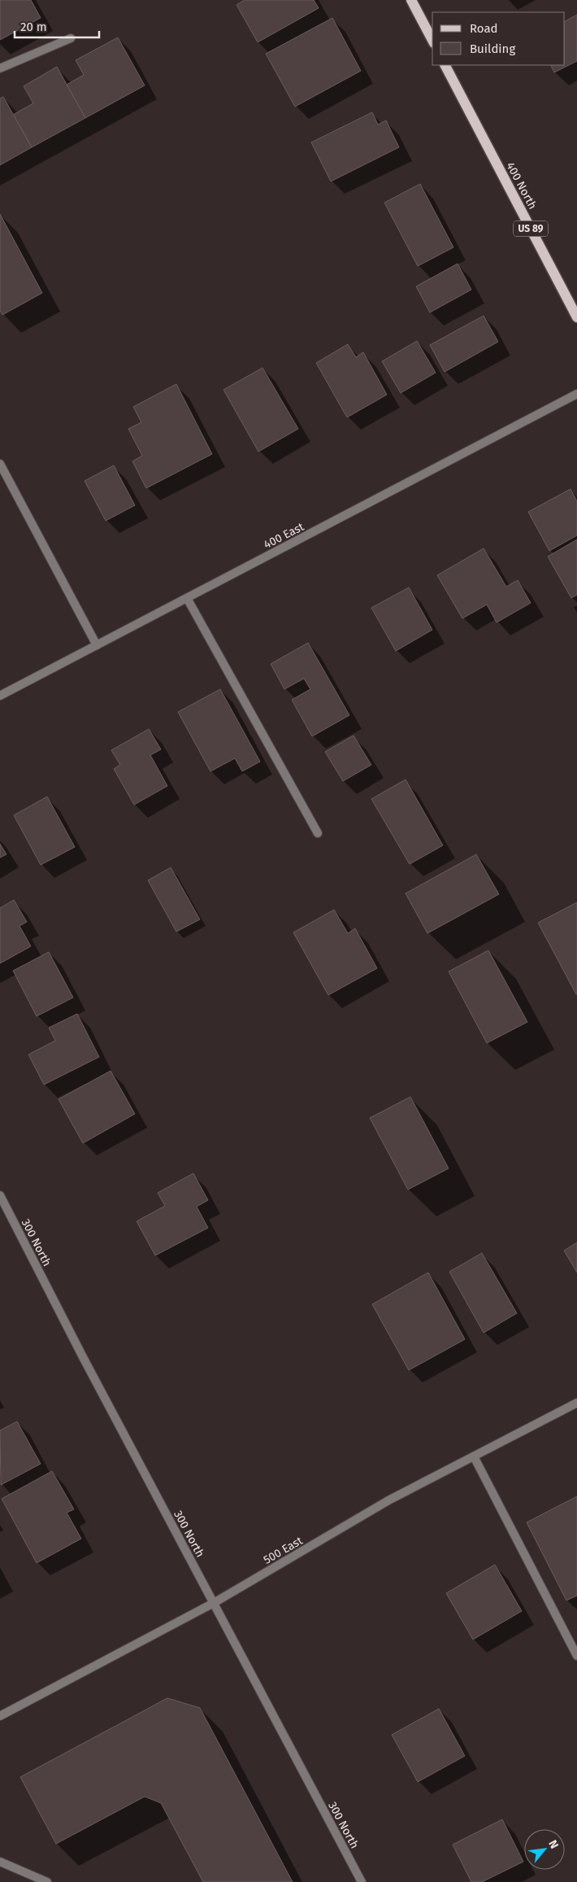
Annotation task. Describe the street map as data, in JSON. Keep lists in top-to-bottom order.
{
  "streets": {
    "main road": ["400 North", "US 89"],
    "street": ["400 East", "300 North", "500 East"]
  },
  "crossings": [
    ["300 North", "500 East"]
  ],
  "legend": ["Road", "Building"],
  "scale_bar": "20 m",
  "north": "top right"
}
